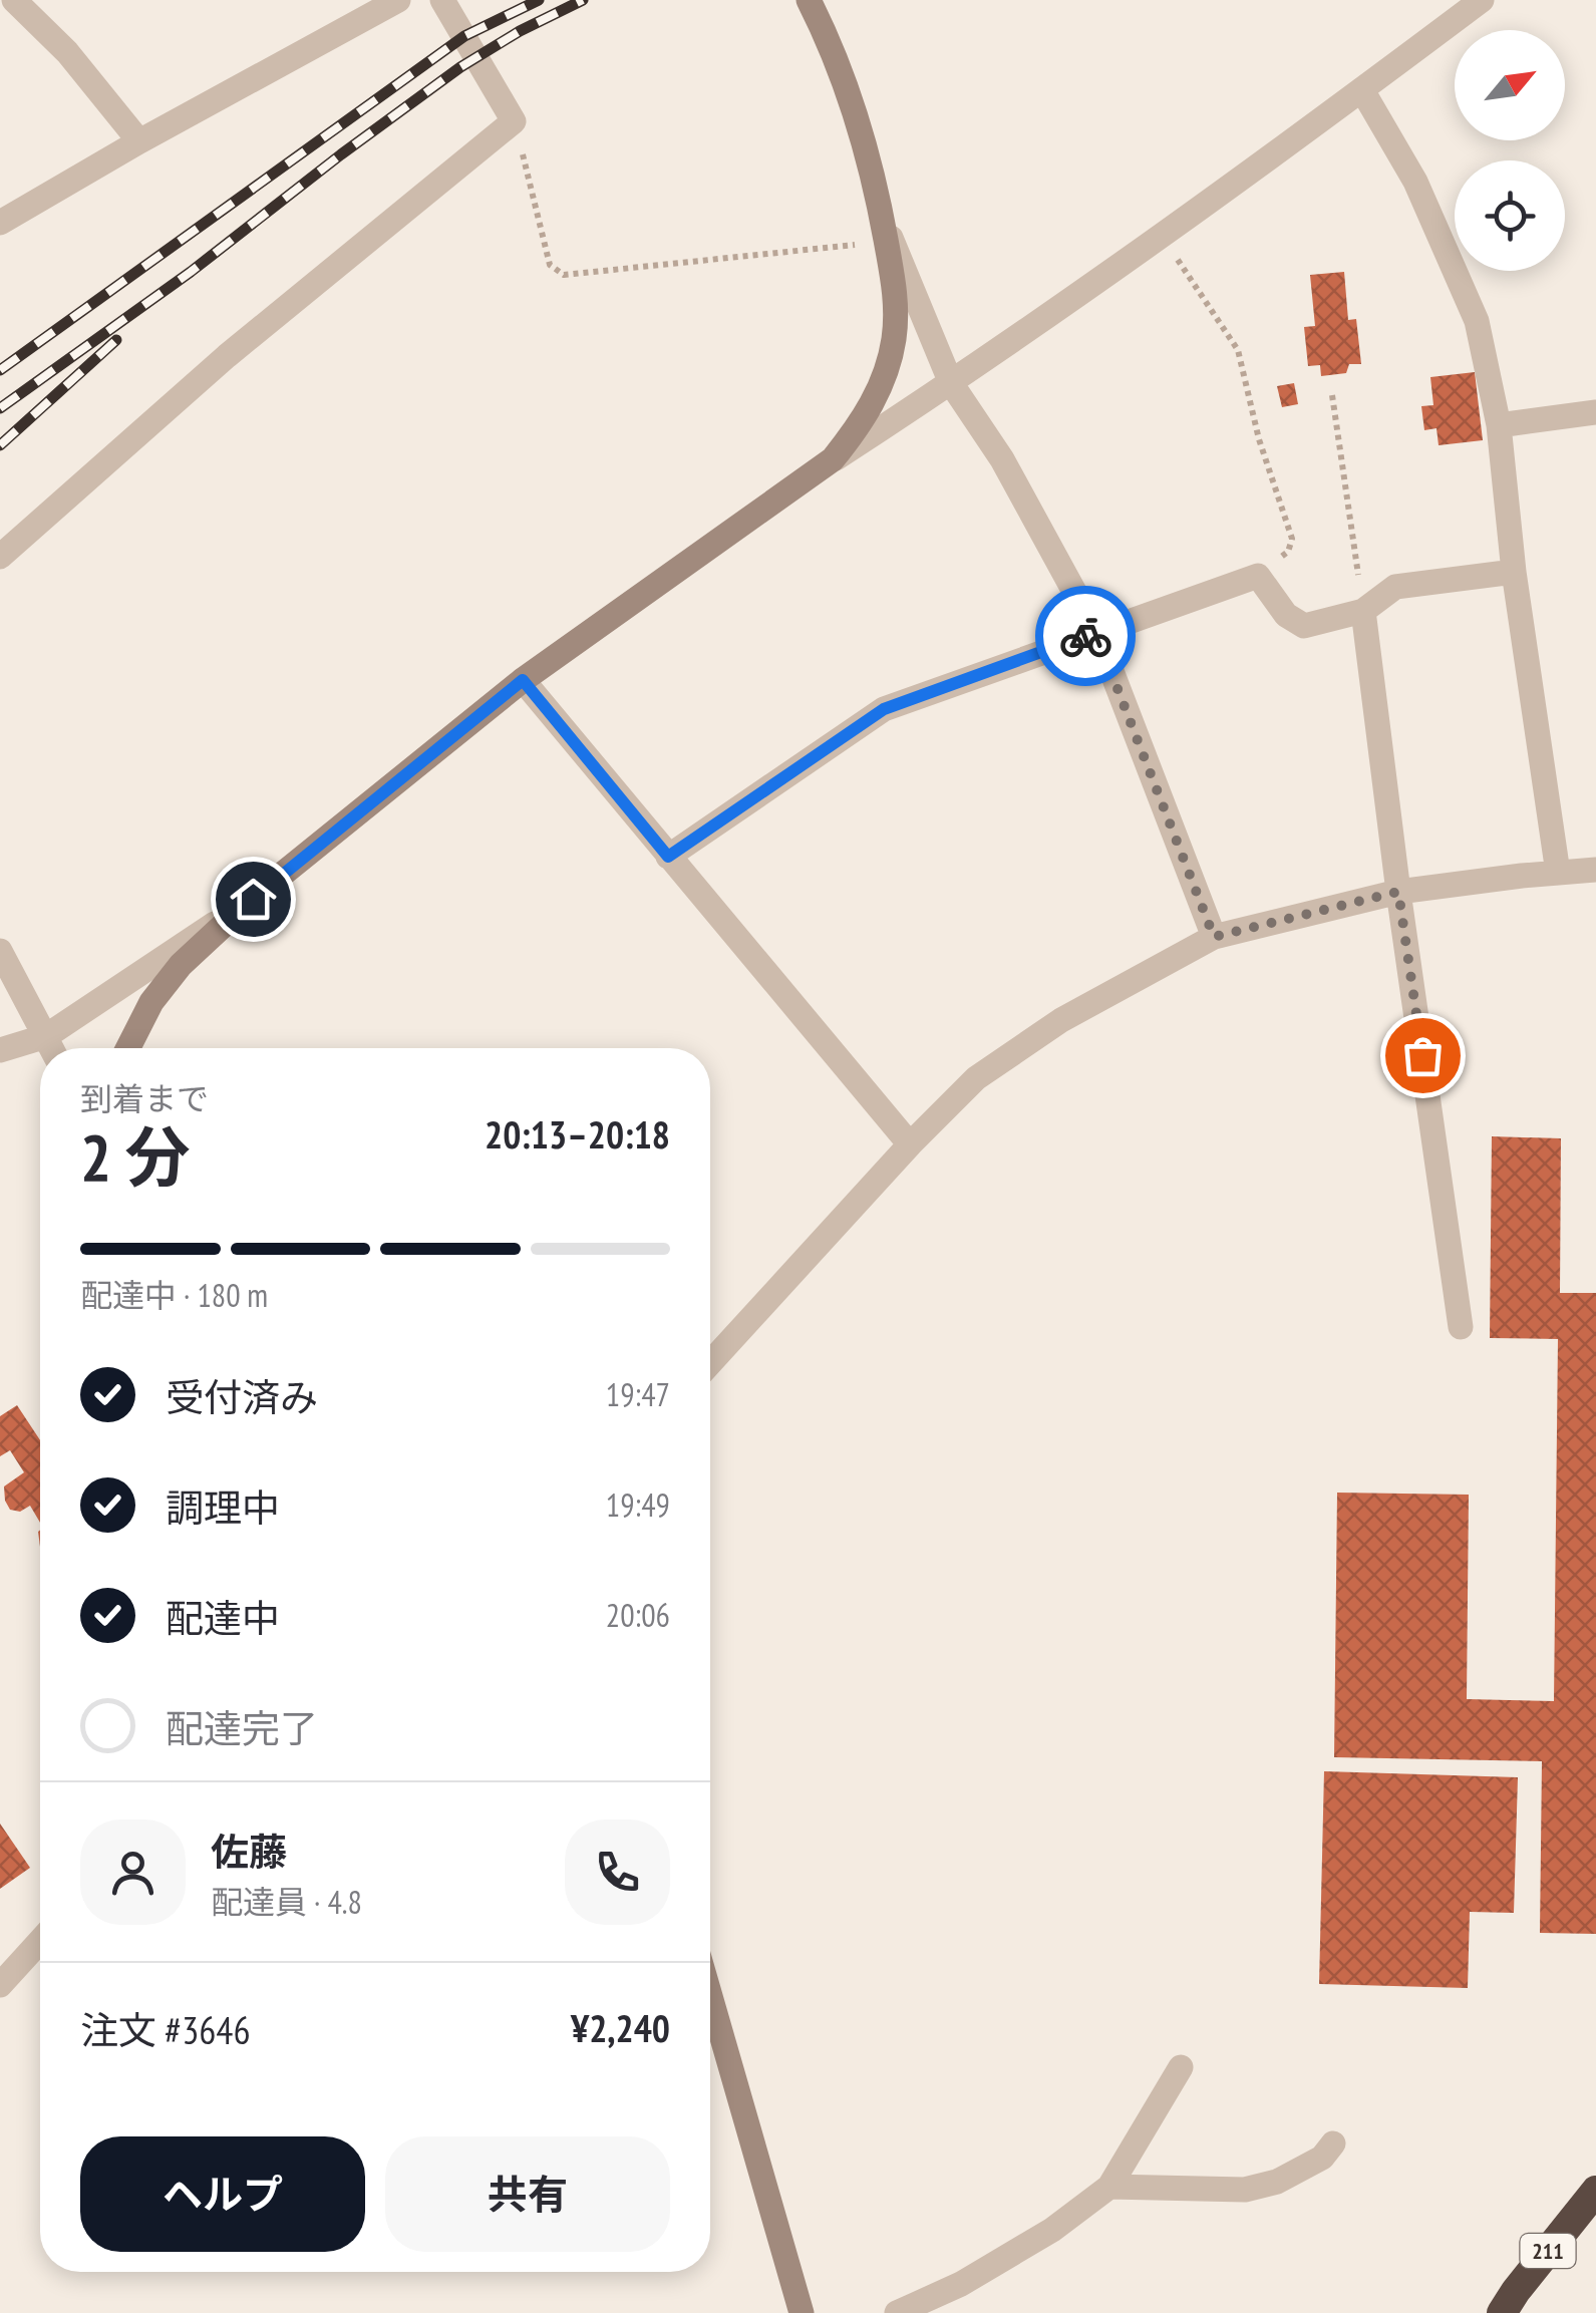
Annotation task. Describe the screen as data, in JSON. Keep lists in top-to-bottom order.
{
  "streets": {
    "highway": ["211"]
  },
  "north": "top right",
  "page": {
    "heading": ["2 分", "到着まで", "20:13–20:18"],
    "panel": [
      "佐藤",
      "配達員 · 4.8",
      "注文 #3646",
      "¥2,240"
    ],
    "bar": "配達中 · 180 m",
    "list": [
      ["受付済み", "19:47"],
      ["調理中", "19:49"],
      ["配達中", "20:06"],
      "配達完了"
    ],
    "buttons": ["ヘルプ", "共有"]
  }
}
